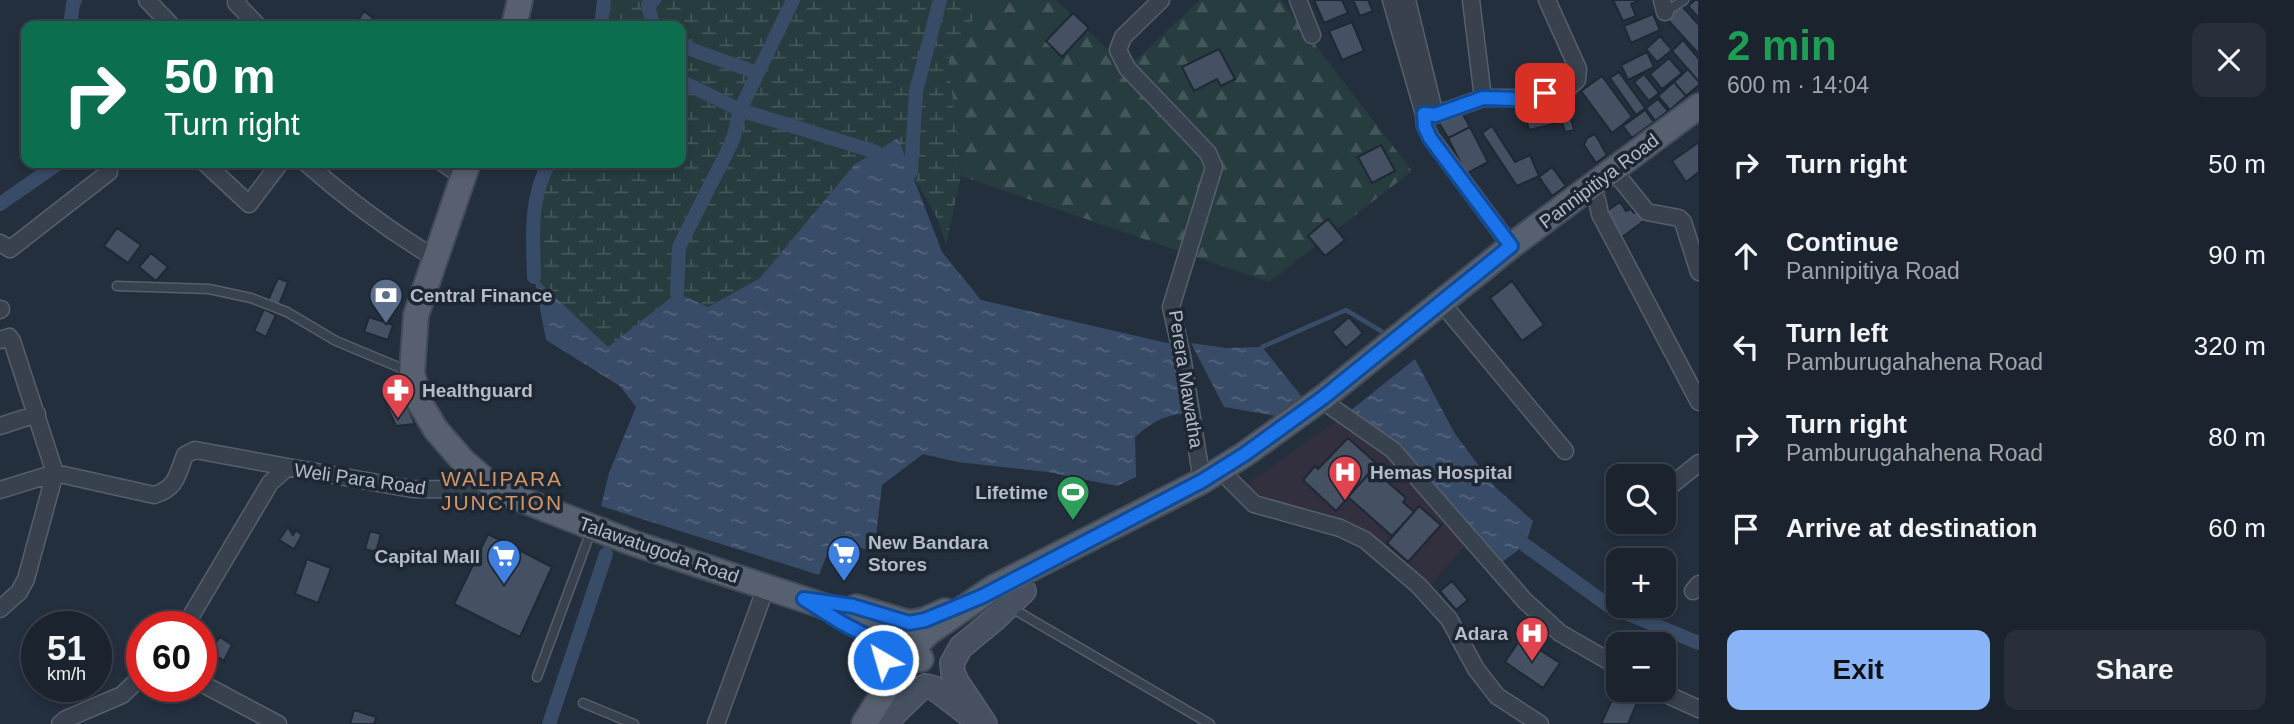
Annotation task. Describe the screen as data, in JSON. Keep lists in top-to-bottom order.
{
  "streets": {
    "main road": ["Pannipitiya Road", "Talawatugoda Road"],
    "street": ["Perera Mawatha", "Weli Para Road"]
  },
  "crossings": [
    ["Pannipitiya Road", "Perera Mawatha"],
    ["Pannipitiya Road", "Talawatugoda Road"],
    ["Weli Para Road", "Talawatugoda Road"]
  ],
  "districts": ["WALIPARA JUNCTION"],
  "places": {
    "bank": ["Central Finance"],
    "pharmacy": ["Healthguard"],
    "hospital": ["Hemas Hospital", "Adara"],
    "sports": ["Lifetime"],
    "supermarket": ["New Bandara Stores", "Capital Mall"]
  },
  "page": {
    "heading": ["2 min", "600 m · 14:04"],
    "turn": ["50 m", "Turn right"],
    "list": [
      {
        "name": "Turn right",
        "value": "50 m"
      },
      {
        "name": "Continue",
        "note": "Pannipitiya Road",
        "value": "90 m"
      },
      {
        "name": "Turn left",
        "note": "Pamburugahahena Road",
        "value": "320 m"
      },
      {
        "name": "Turn right",
        "note": "Pamburugahahena Road",
        "value": "80 m"
      },
      {
        "name": "Arrive at destination",
        "value": "60 m"
      }
    ],
    "map_buttons": ["+", "−"],
    "speed": "51 km/h",
    "limit": "60",
    "buttons": ["Exit", "Share"]
  }
}
